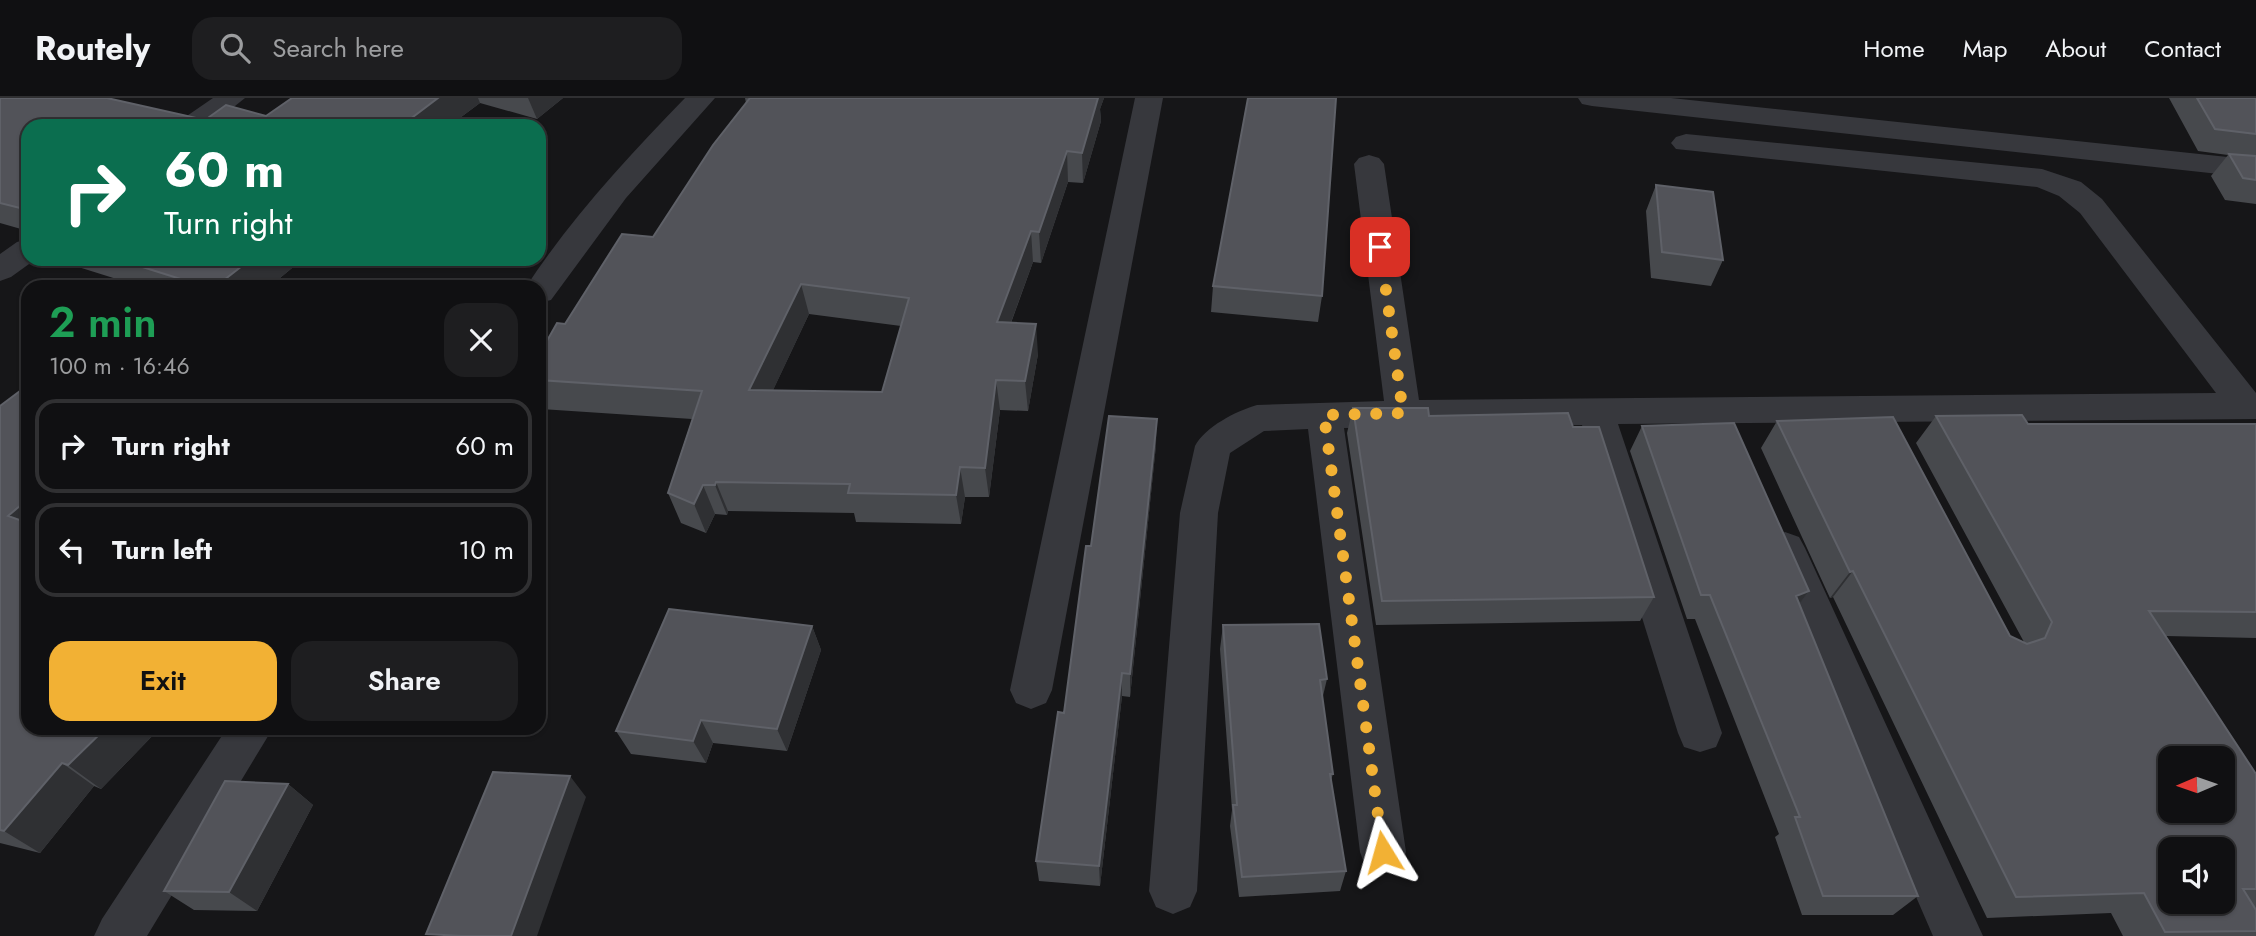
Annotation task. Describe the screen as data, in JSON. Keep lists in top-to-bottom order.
{
  "north": "left",
  "page": {
    "header": "Routely",
    "search": "Search here",
    "nav": [
      "Home",
      "Map",
      "About",
      "Contact"
    ],
    "turn": ["60 m", "Turn right"],
    "heading": ["2 min", "100 m · 16:46"],
    "list": [
      {
        "name": "Turn right",
        "value": "60 m"
      },
      {
        "name": "Turn left",
        "value": "10 m"
      }
    ],
    "buttons": ["Exit", "Share"]
  }
}
